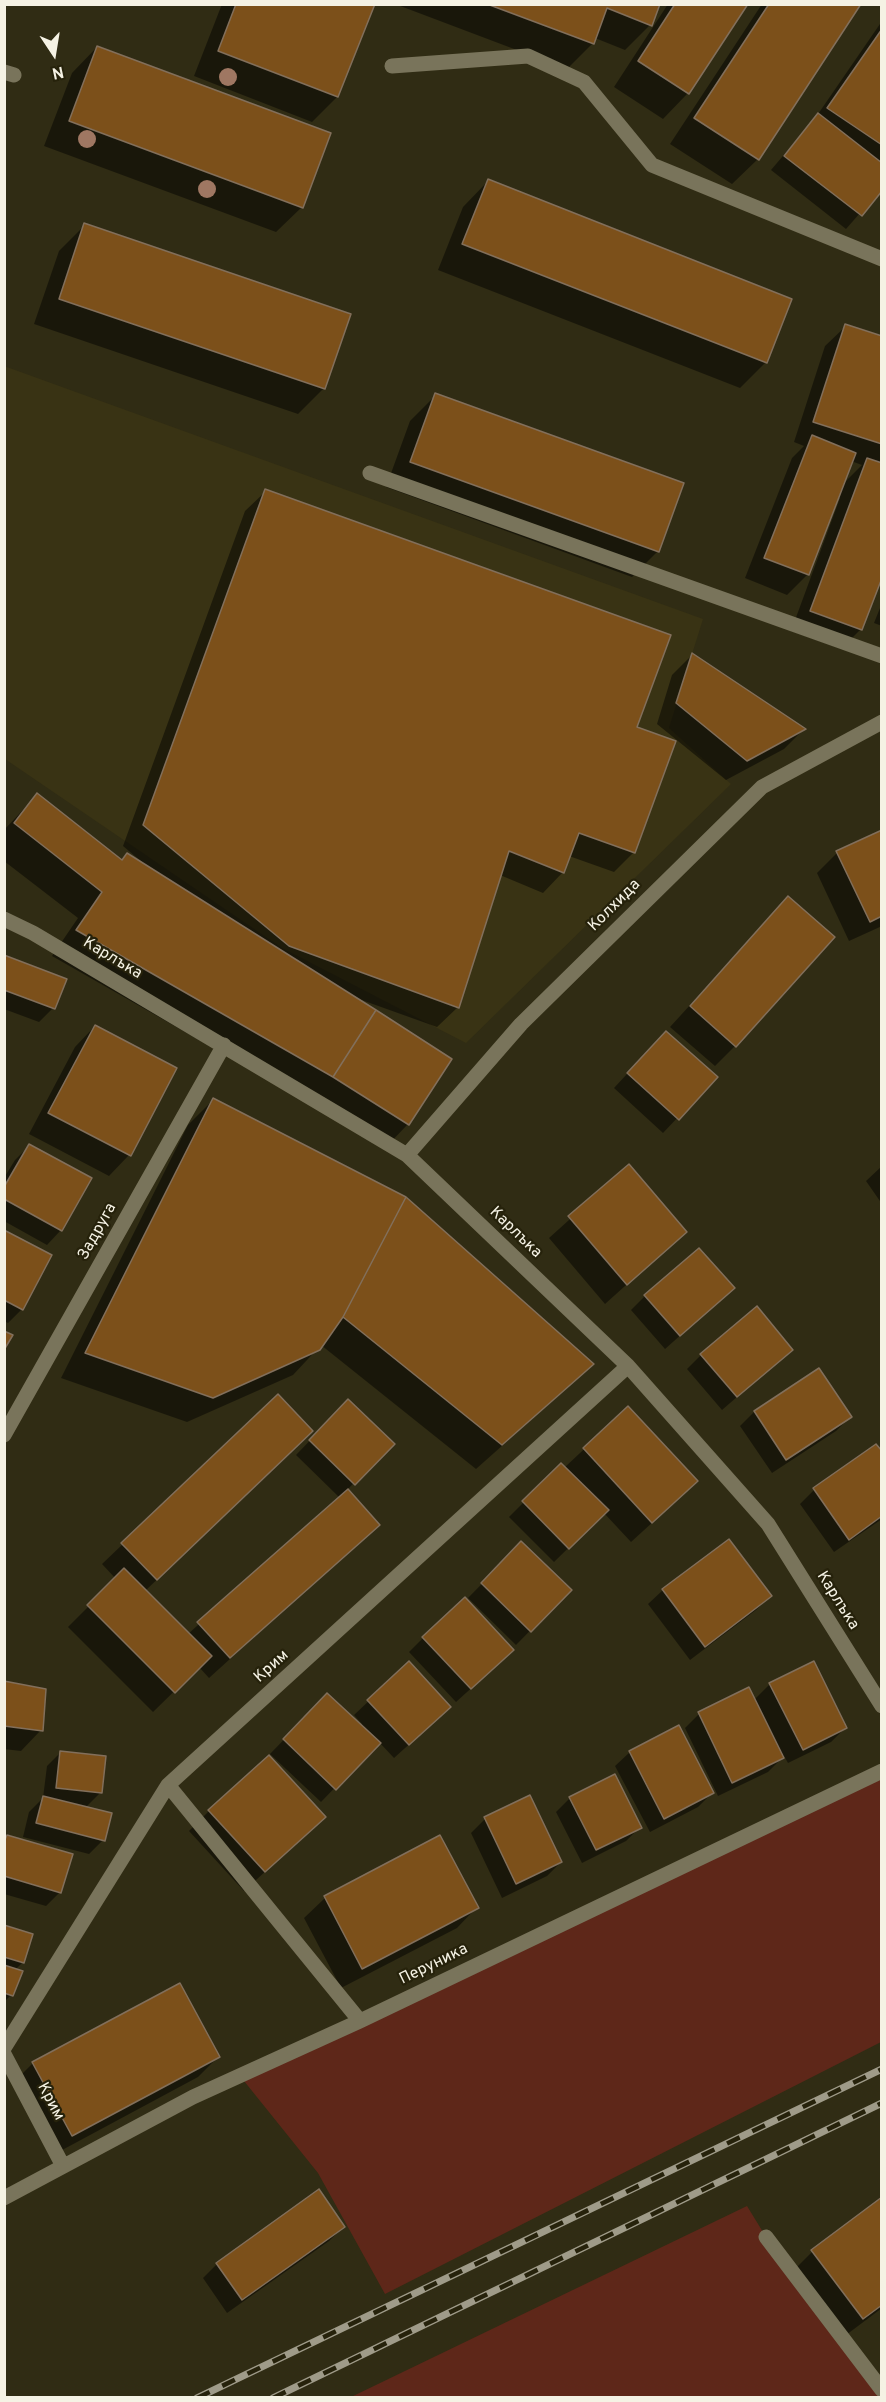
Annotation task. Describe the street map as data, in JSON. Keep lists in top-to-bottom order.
{
  "streets": {
    "street": [
      "Колхида",
      "Карлъка",
      "Задруга",
      "Крим",
      "Перуника"
    ]
  },
  "crossings": [
    ["Колхида", "Карлъка"],
    ["Карлъка", "Задруга"],
    ["Карлъка", "Крим"],
    ["Крим", "Перуника"]
  ],
  "north": "bottom"
}
